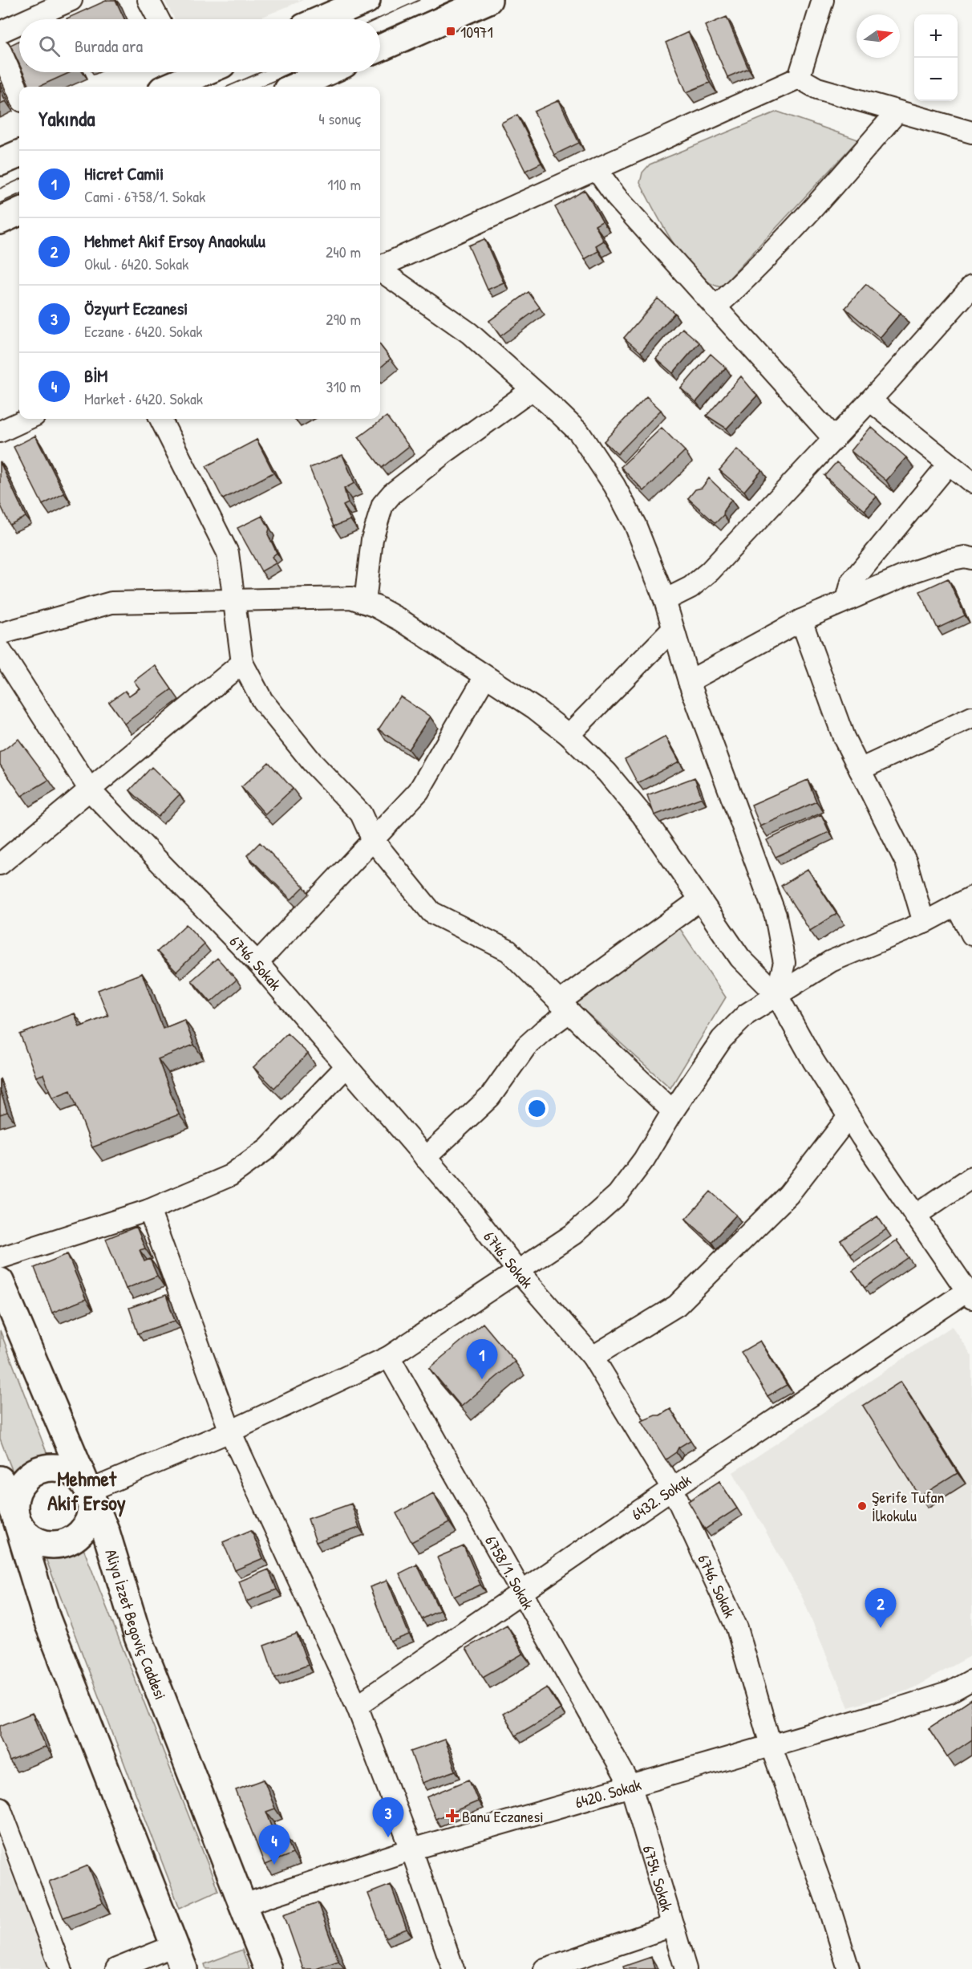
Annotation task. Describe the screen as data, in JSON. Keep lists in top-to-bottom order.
{
  "streets": {
    "main road": ["Aliya İzzet Begoviç Caddesi"],
    "street": [
      "6746. Sokak",
      "6432. Sokak",
      "6758/1. Sokak",
      "6420. Sokak",
      "6754. Sokak"
    ]
  },
  "crossings": [
    ["6746. Sokak", "6432. Sokak"],
    ["6746. Sokak", "6420. Sokak"],
    ["6432. Sokak", "6758/1. Sokak"],
    ["6758/1. Sokak", "6420. Sokak"],
    ["6758/1. Sokak", "6754. Sokak"],
    ["Aliya İzzet Begoviç Caddesi", "6420. Sokak"],
    ["6420. Sokak", "6754. Sokak"]
  ],
  "districts": ["Mehmet Akif Ersoy"],
  "places": {
    "transit": ["10971"],
    "other": ["Şerife Tufan İlkokulu"],
    "health": ["Banu Eczanesi"]
  },
  "north": "right",
  "page": {
    "map_buttons": ["+", "−"],
    "search": "Burada ara",
    "heading": ["Yakında", "4 sonuç"],
    "list": [
      {
        "mark": "1",
        "name": "Hicret Camii",
        "note": "Cami · 6758/1. Sokak",
        "value": "110 m"
      },
      {
        "mark": "2",
        "name": "Mehmet Akif Ersoy Anaokulu",
        "note": "Okul · 6420. Sokak",
        "value": "240 m"
      },
      {
        "mark": "3",
        "name": "Özyurt Eczanesi",
        "note": "Eczane · 6420. Sokak",
        "value": "290 m"
      },
      {
        "mark": "4",
        "name": "BİM",
        "note": "Market · 6420. Sokak",
        "value": "310 m"
      }
    ],
    "pins": [
      "1",
      "2",
      "3",
      "4"
    ]
  }
}
